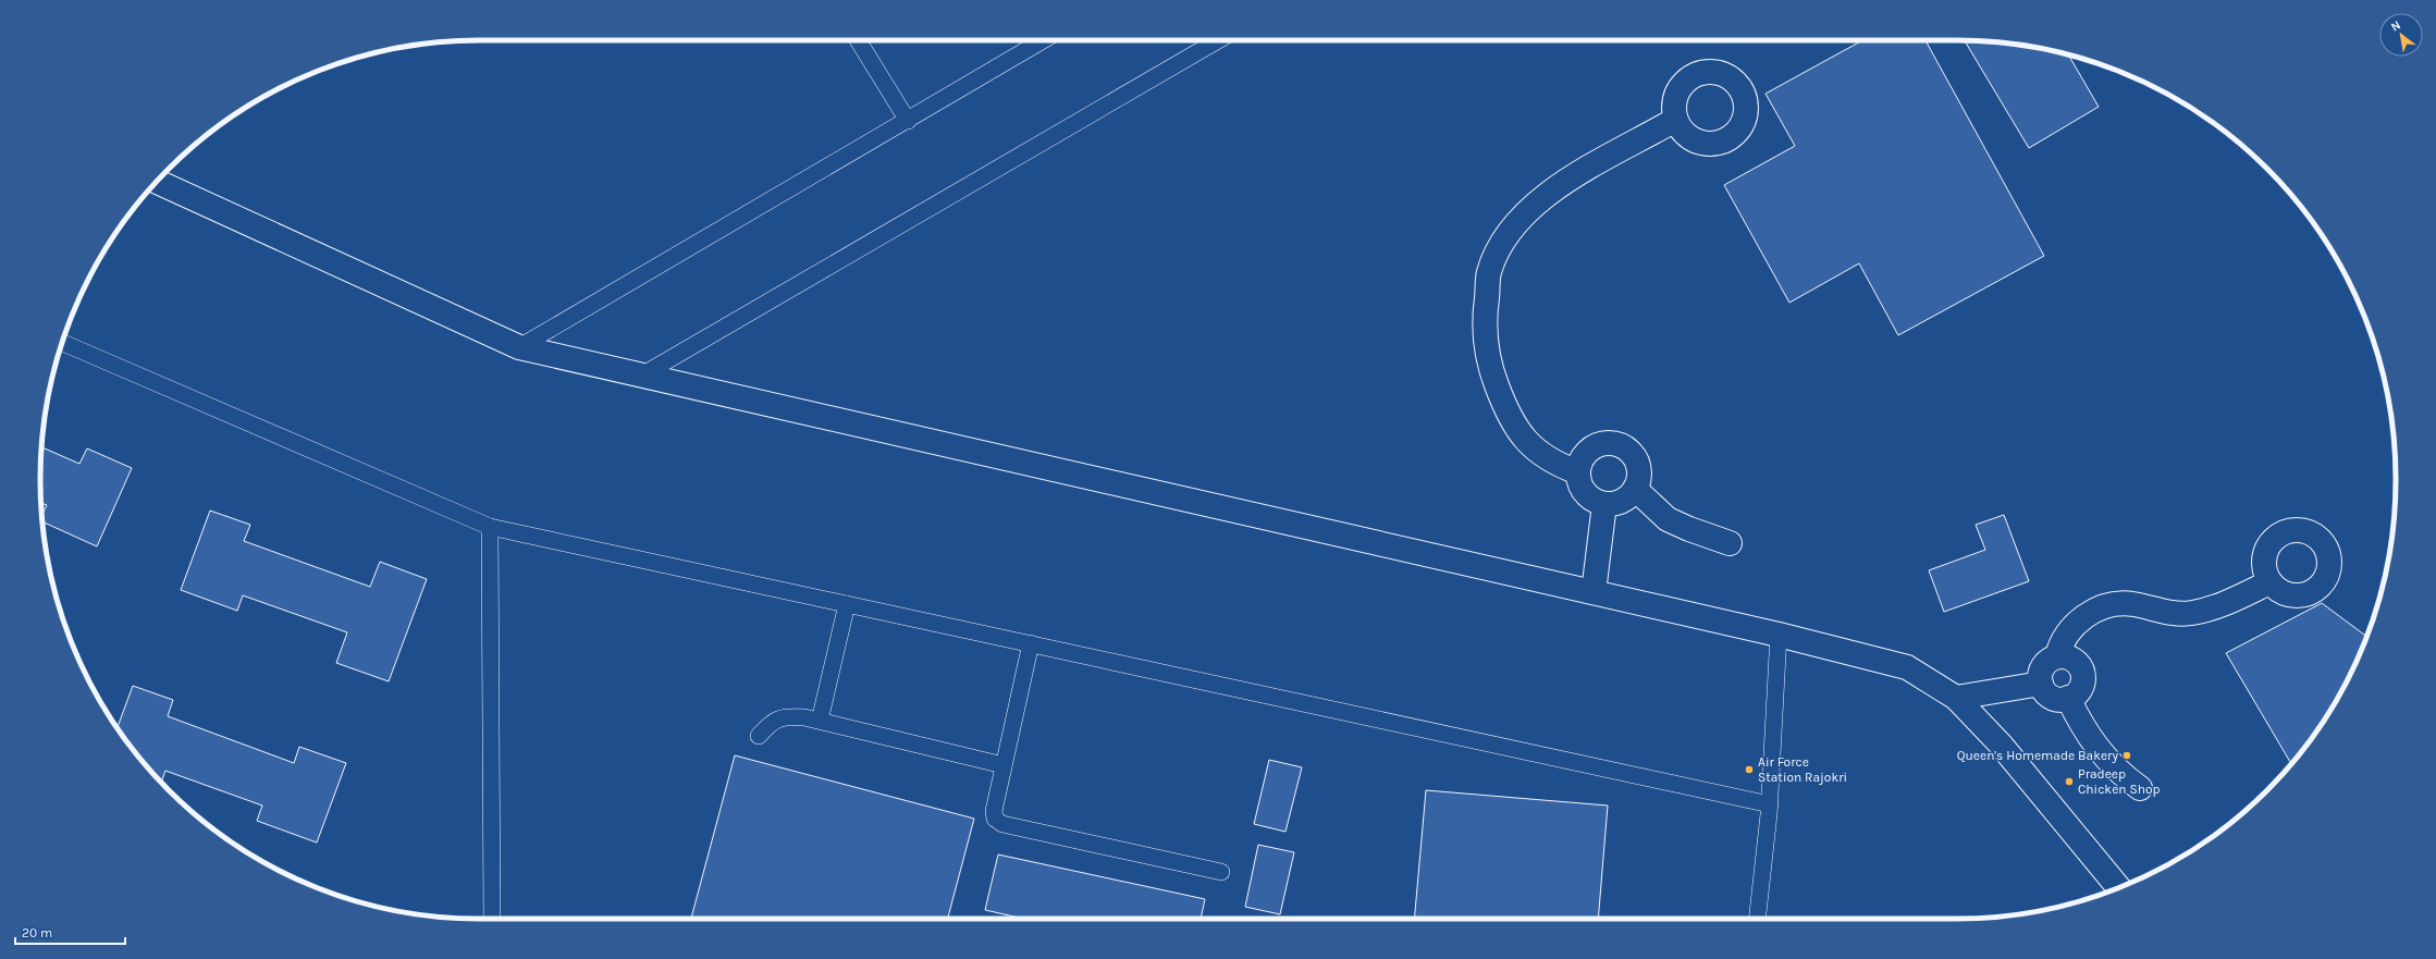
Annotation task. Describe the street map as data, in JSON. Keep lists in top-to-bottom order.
{
  "places": ["Queen's Homemade Bakery", "Air Force Station Rajokri", "Pradeep Chicken Shop"],
  "scale_bar": "20 m",
  "north": "top left"
}
